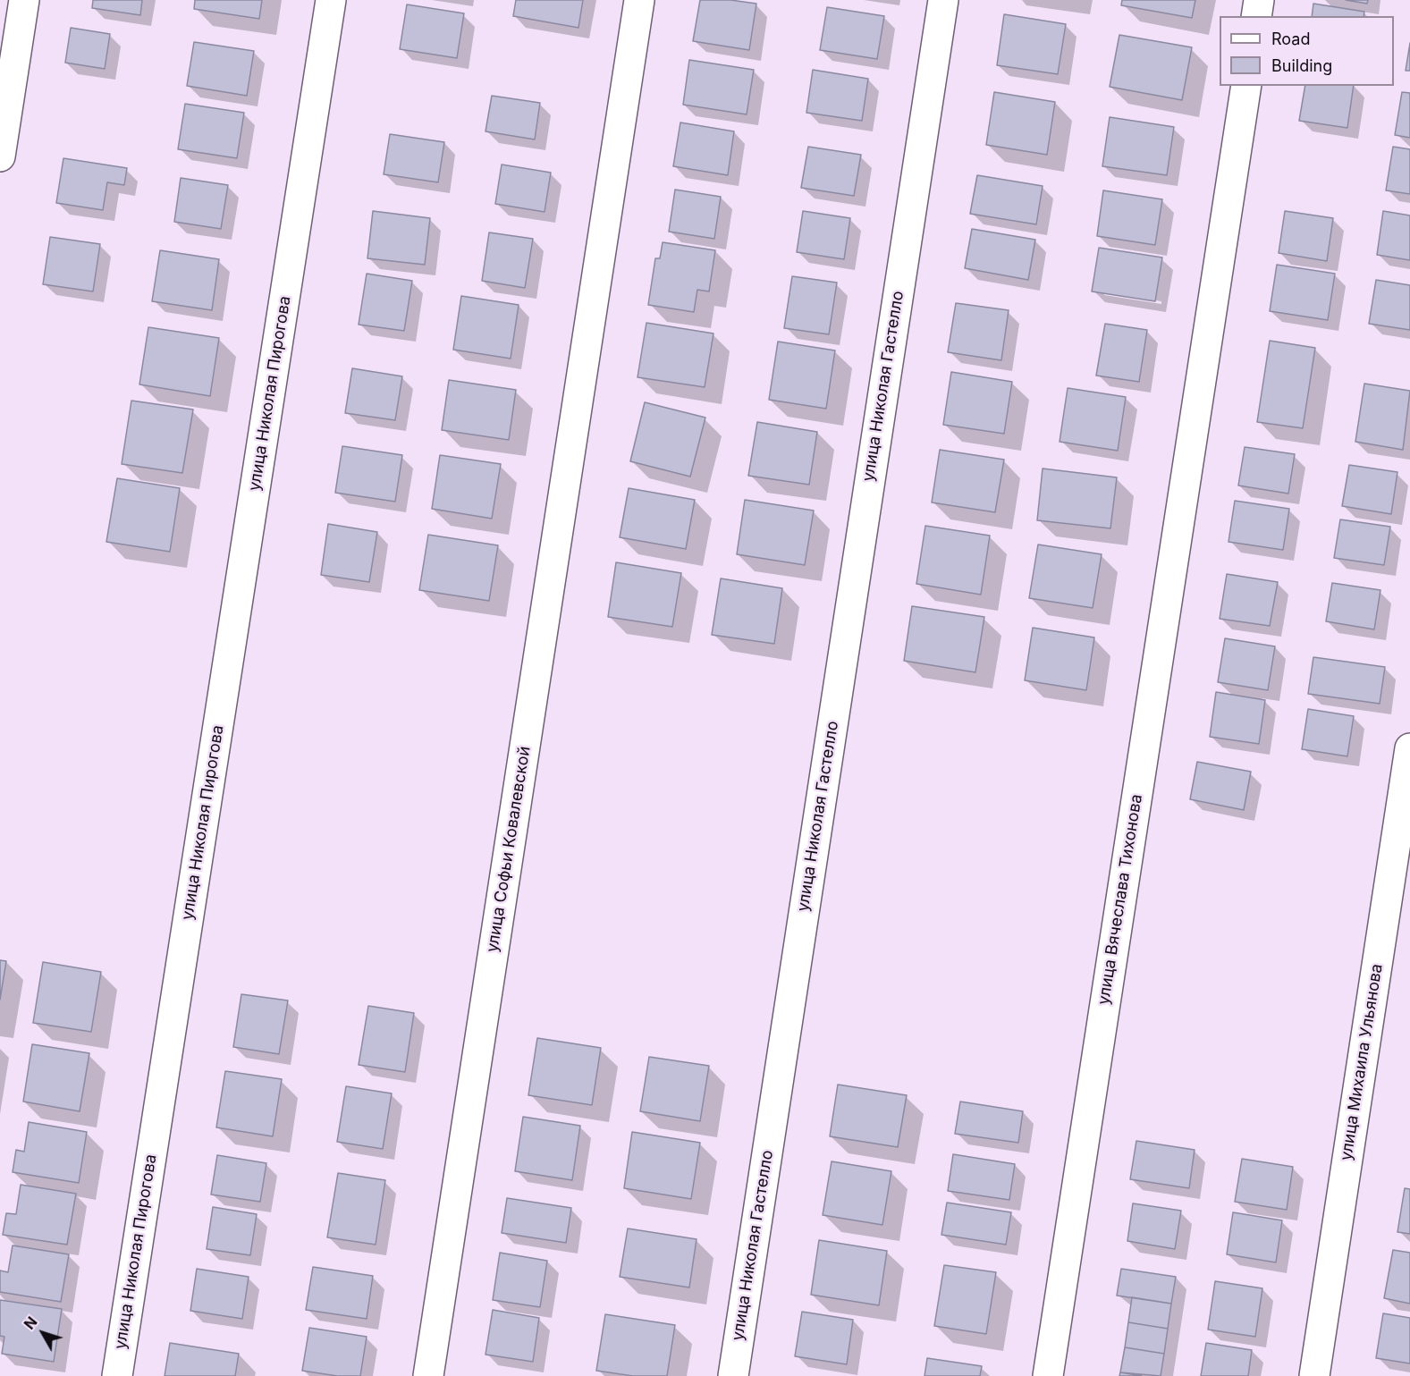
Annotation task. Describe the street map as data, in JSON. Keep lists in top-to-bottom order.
{
  "streets": {
    "street": [
      "улица Николая Гастелло",
      "улица Николая Пирогова",
      "улица Софьи Ковалевской",
      "улица Вячеслава Тихонова",
      "улица Михаила Ульянова"
    ]
  },
  "legend": ["Road", "Building"],
  "north": "top left"
}
